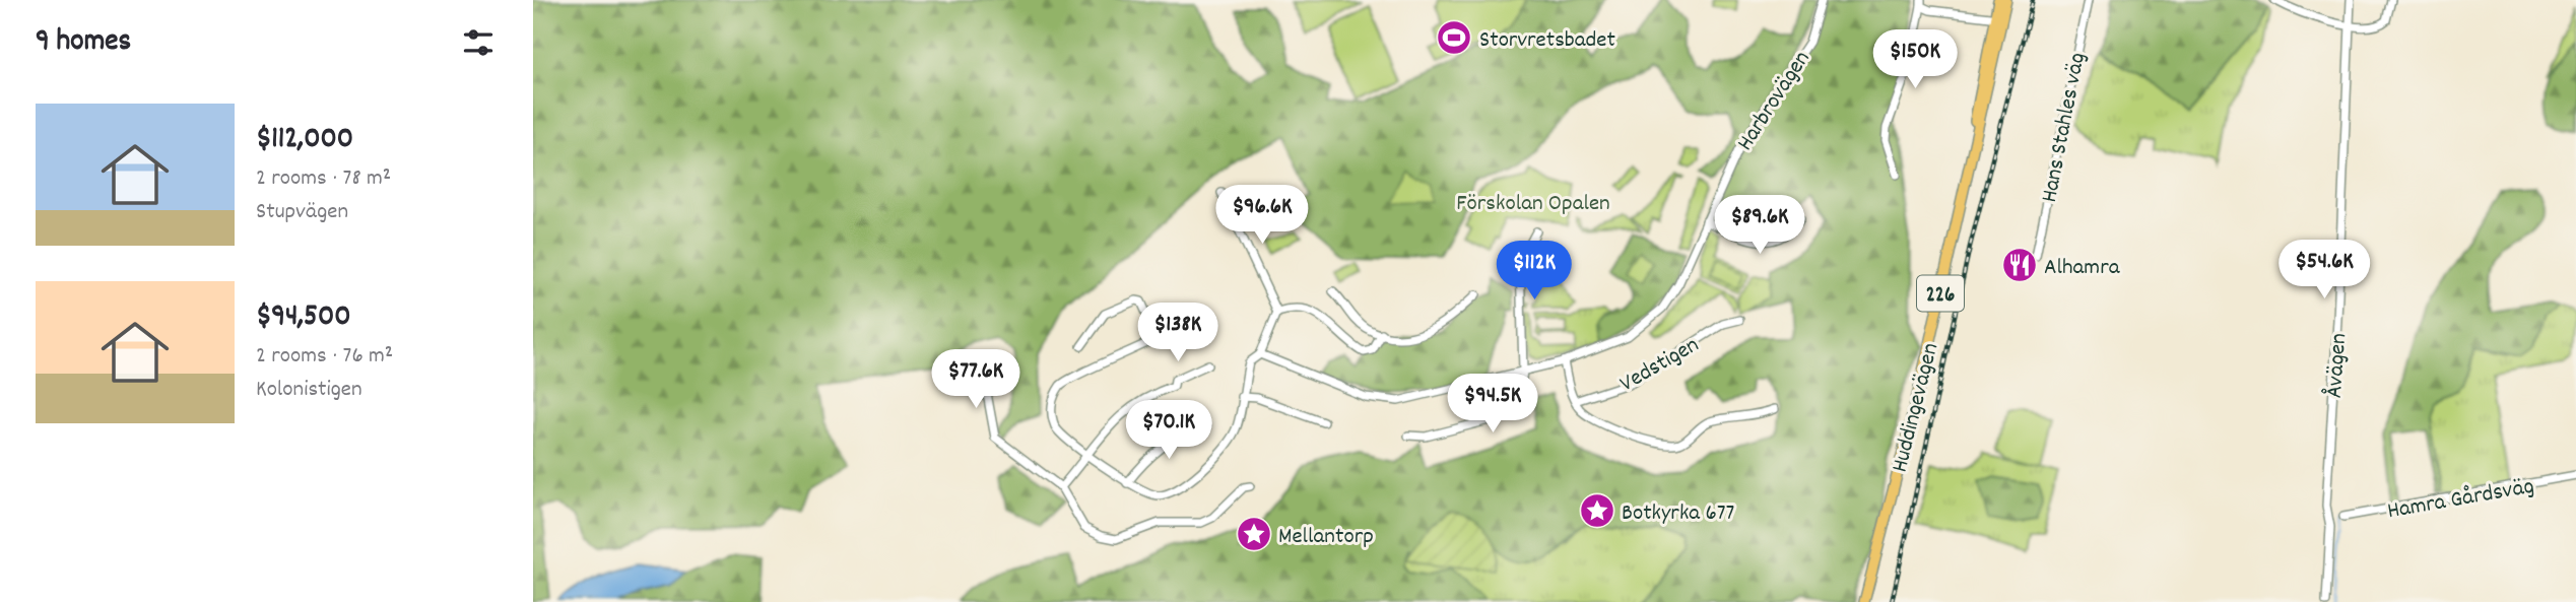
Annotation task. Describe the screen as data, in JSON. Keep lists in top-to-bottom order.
{
  "streets": {
    "main road": ["226", "Huddingevägen"],
    "street": [
      "Harbrovägen",
      "Hans Stahles väg",
      "Vedstigen",
      "Åvägen",
      "Hamra Gårdsväg"
    ]
  },
  "parks": ["Förskolan Opalen"],
  "places": {
    "sports": ["Storvretsbadet"],
    "restaurant": ["Alhamra"],
    "place": ["Botkyrka 677", "Mellantorp"]
  },
  "page": {
    "heading": "9 homes",
    "price": [
      "$150K",
      "$96.6K",
      "$89.6K",
      "$54.6K",
      "$112K",
      "$138K",
      "$77.6K",
      "$94.5K",
      "$70.1K"
    ],
    "list": [
      {
        "name": "$112,000",
        "note": "2 rooms · 78 m² · Stupvägen"
      },
      {
        "name": "$94,500",
        "note": "2 rooms · 76 m² · Kolonistigen"
      }
    ]
  }
}
